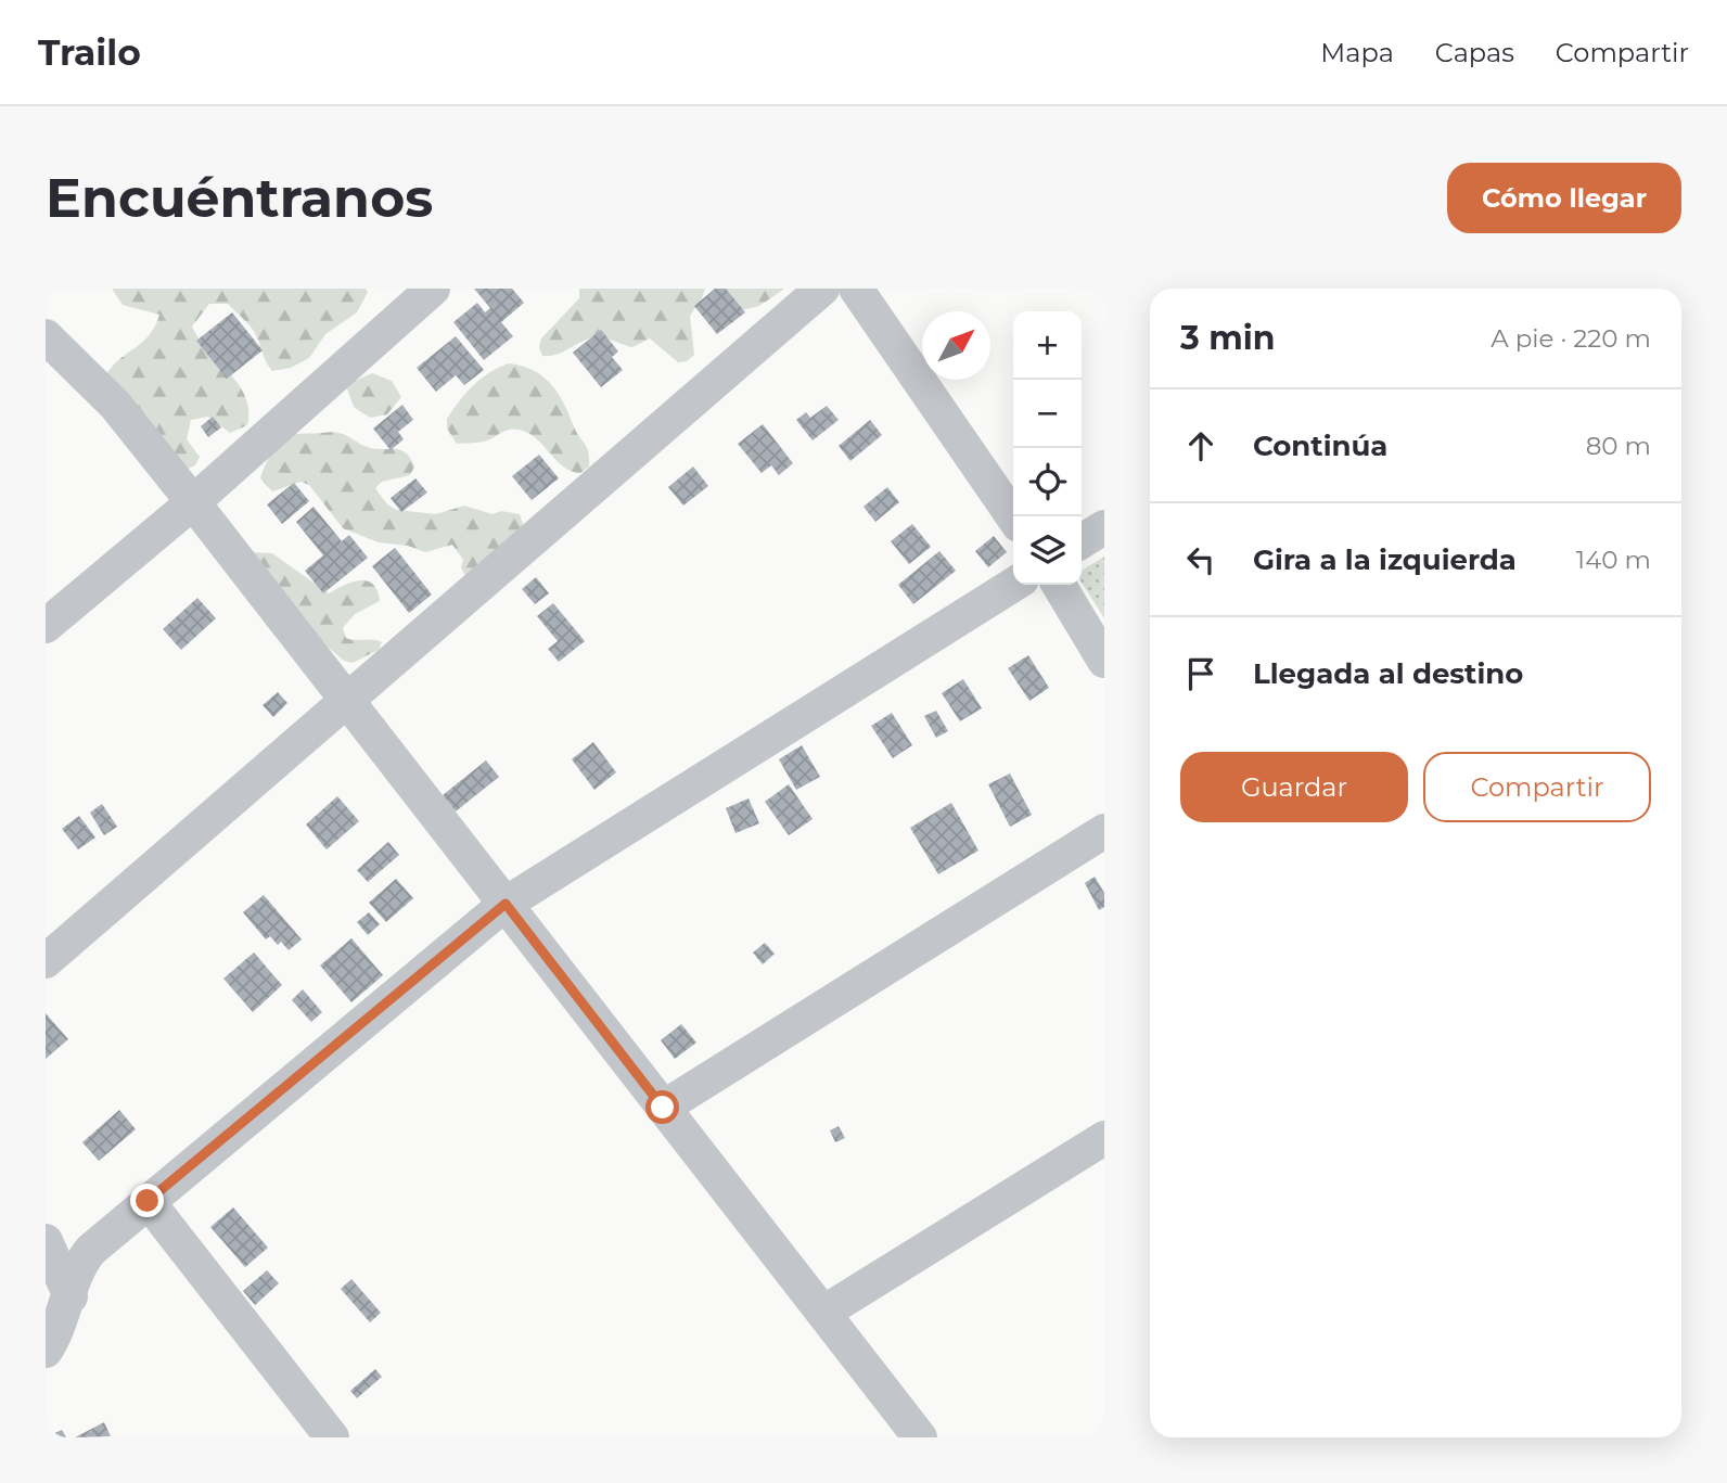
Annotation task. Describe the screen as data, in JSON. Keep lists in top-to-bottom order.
{
  "north": "top right",
  "page": {
    "header": "Trailo",
    "nav": ["Mapa", "Capas", "Compartir"],
    "buttons": [
      "Cómo llegar",
      ["Guardar", "Compartir"]
    ],
    "title": "Encuéntranos",
    "heading": ["3 min", "A pie · 220 m"],
    "map_buttons": ["+", "−"],
    "list": [
      ["Continúa", "80 m"],
      ["Gira a la izquierda", "140 m"],
      "Llegada al destino"
    ]
  }
}
